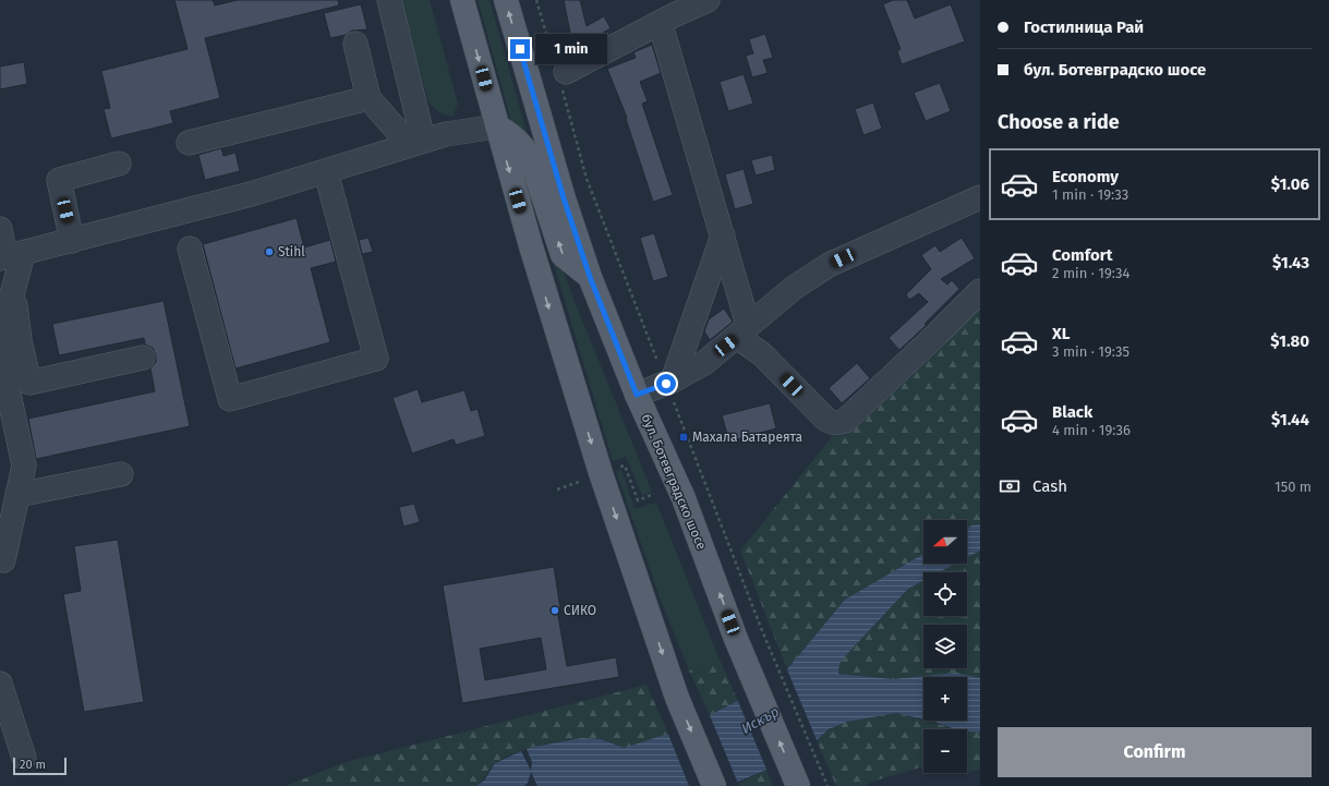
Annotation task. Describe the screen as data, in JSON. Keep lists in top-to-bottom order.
{
  "streets": {
    "main road": ["бул. Ботевградско шосе"]
  },
  "water": ["Искър"],
  "places": {
    "other": ["Stihl", "СИКО"],
    "transit": ["Махала Батареята"]
  },
  "scale_bar": "20 m",
  "north": "left",
  "page": {
    "banner": ["Гостилница Рай", "бул. Ботевградско шосе"],
    "bubble": "1 min",
    "heading": "Choose a ride",
    "list": [
      {
        "name": "Economy",
        "note": "1 min · 19:33",
        "value": "$1.06"
      },
      {
        "name": "Comfort",
        "note": "2 min · 19:34",
        "value": "$1.43"
      },
      {
        "name": "XL",
        "note": "3 min · 19:35",
        "value": "$1.80"
      },
      {
        "name": "Black",
        "note": "4 min · 19:36",
        "value": "$1.44"
      }
    ],
    "pay": ["Cash", "150 m"],
    "map_buttons": ["+", "−"],
    "buttons": "Confirm",
    "scale": "20 m"
  }
}
